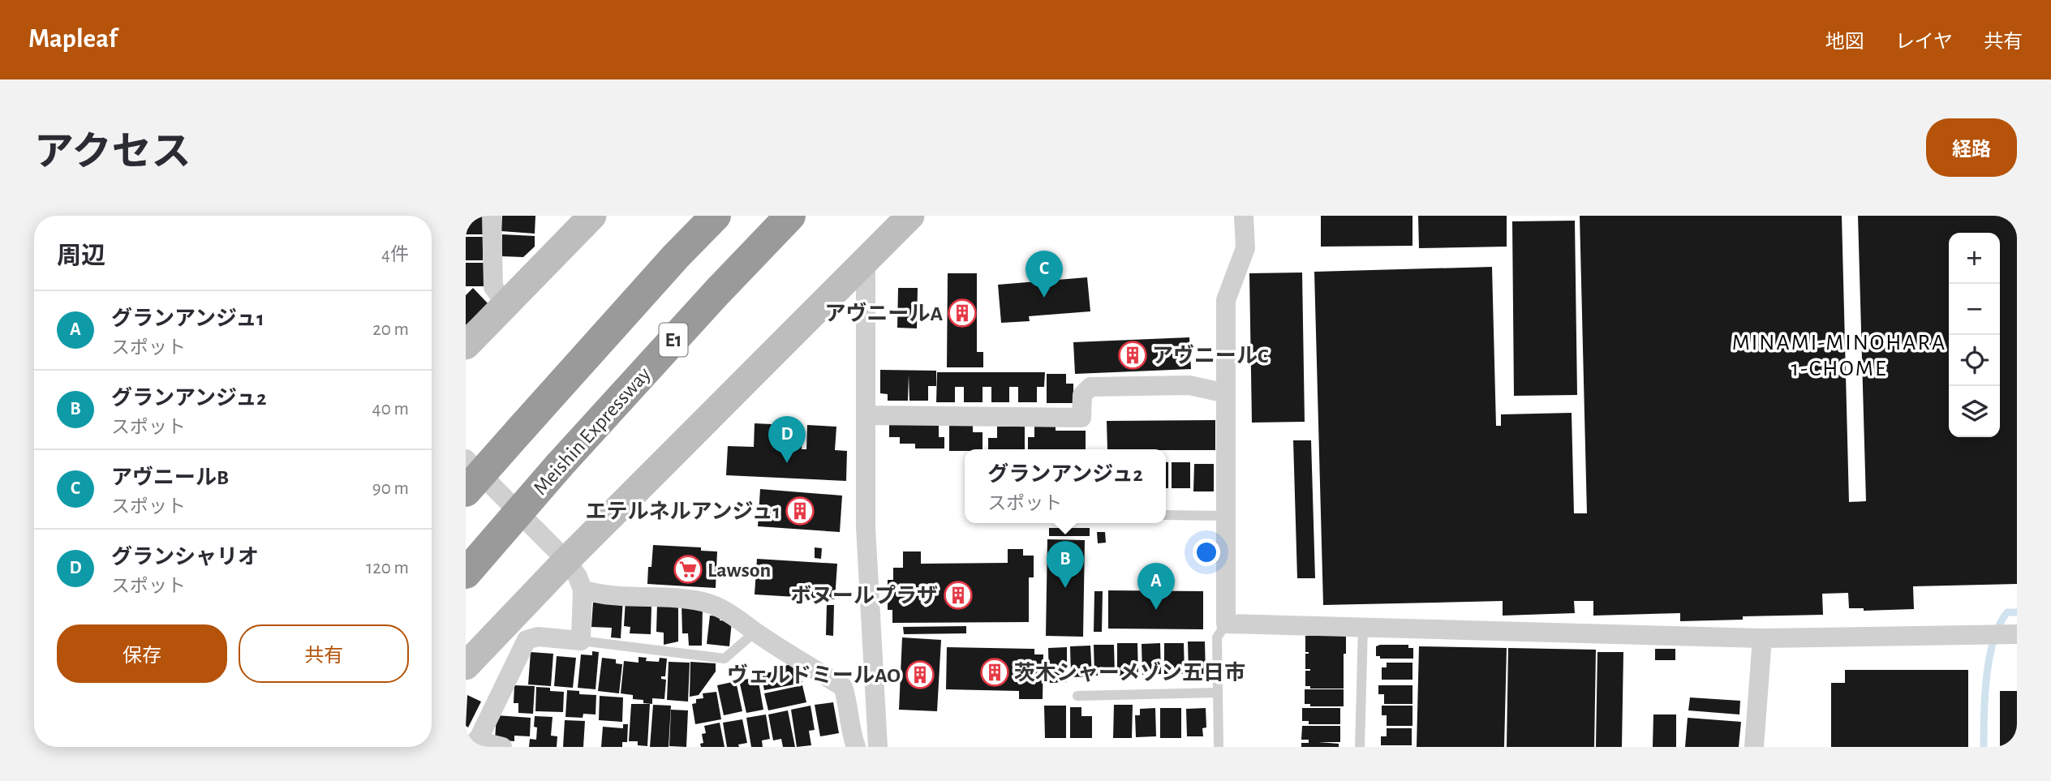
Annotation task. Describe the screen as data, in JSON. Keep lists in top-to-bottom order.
{
  "streets": {
    "highway": ["E1", "Meishin Expressway"]
  },
  "districts": ["MINAMI-MINOHARA 1-CHOME"],
  "places": {
    "building": [
      "アヴニールA",
      "アヴニールC",
      "エテルネルアンジュ1",
      "ボヌールプラザ",
      "茨木シャーメゾン五日市",
      "ヴェルドミールAO"
    ],
    "supermarket": ["Lawson"]
  },
  "page": {
    "header": "Mapleaf",
    "nav": ["地図", "レイヤ", "共有"],
    "title": "アクセス",
    "buttons": [
      "経路",
      ["保存", "共有"]
    ],
    "heading": ["周辺", "4件"],
    "map_buttons": ["+", "−"],
    "pins": [
      "C",
      "D",
      "B",
      "A"
    ],
    "list": [
      {
        "mark": "A",
        "name": "グランアンジュ1",
        "note": "スポット",
        "value": "20 m"
      },
      {
        "mark": "B",
        "name": "グランアンジュ2",
        "note": "スポット",
        "value": "40 m"
      },
      {
        "mark": "C",
        "name": "アヴニールB",
        "note": "スポット",
        "value": "90 m"
      },
      {
        "mark": "D",
        "name": "グランシャリオ",
        "note": "スポット",
        "value": "120 m"
      }
    ],
    "popup": ["グランアンジュ2", "スポット"]
  }
}
